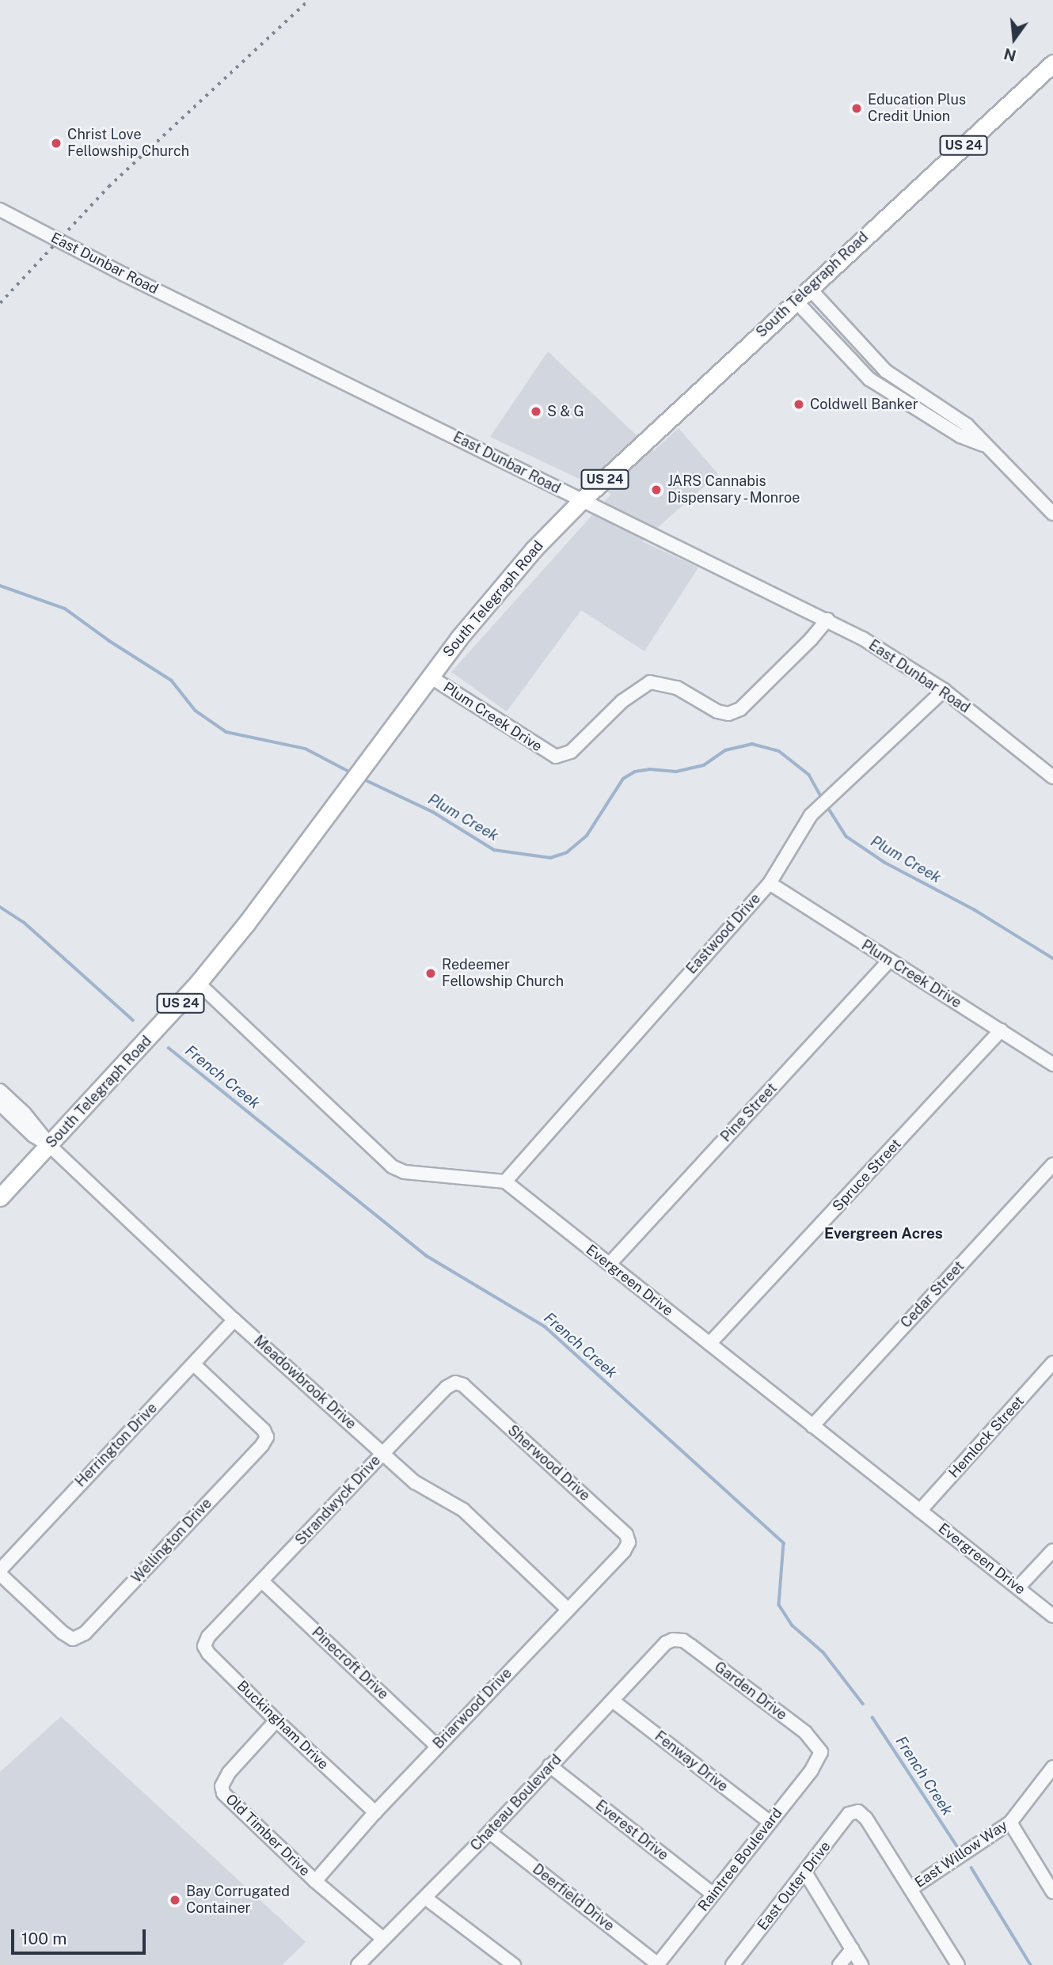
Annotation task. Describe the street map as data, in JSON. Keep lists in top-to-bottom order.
{
  "streets": {
    "main road": ["US 24", "South Telegraph Road"],
    "street": [
      "East Dunbar Road",
      "Plum Creek Drive",
      "Eastwood Drive",
      "Pine Street",
      "Spruce Street",
      "Evergreen Drive",
      "Cedar Street",
      "Meadowbrook Drive",
      "Hemlock Street",
      "Herrington Drive",
      "Sherwood Drive",
      "Strandwyck Drive",
      "Wellington Drive",
      "Pinecroft Drive",
      "Garden Drive",
      "Briarwood Drive",
      "Buckingham Drive",
      "Fenway Drive",
      "Chateau Boulevard",
      "Everest Drive",
      "Old Timber Drive",
      "East Willow Way",
      "Raintree Boulevard",
      "East Outer Drive",
      "Deerfield Drive"
    ]
  },
  "crossings": [
    ["East Dunbar Road", "South Telegraph Road"],
    ["East Dunbar Road", "Plum Creek Drive"],
    ["East Dunbar Road", "Eastwood Drive"],
    ["South Telegraph Road", "Plum Creek Drive"],
    ["South Telegraph Road", "Meadowbrook Drive"],
    ["Plum Creek Drive", "Eastwood Drive"],
    ["Plum Creek Drive", "Pine Street"],
    ["Plum Creek Drive", "Spruce Street"],
    ["Eastwood Drive", "Evergreen Drive"],
    ["Pine Street", "Evergreen Drive"],
    ["Spruce Street", "Evergreen Drive"],
    ["Evergreen Drive", "Cedar Street"],
    ["Evergreen Drive", "Hemlock Street"],
    ["Meadowbrook Drive", "Herrington Drive"],
    ["Meadowbrook Drive", "Strandwyck Drive"],
    ["Meadowbrook Drive", "Briarwood Drive"],
    ["Herrington Drive", "Wellington Drive"],
    ["Sherwood Drive", "Strandwyck Drive"],
    ["Sherwood Drive", "Briarwood Drive"],
    ["Strandwyck Drive", "Pinecroft Drive"],
    ["Strandwyck Drive", "Buckingham Drive"],
    ["Pinecroft Drive", "Briarwood Drive"],
    ["Garden Drive", "Chateau Boulevard"],
    ["Garden Drive", "Raintree Boulevard"],
    ["Briarwood Drive", "Buckingham Drive"],
    ["Briarwood Drive", "Old Timber Drive"],
    ["Buckingham Drive", "Old Timber Drive"],
    ["Fenway Drive", "Chateau Boulevard"],
    ["Fenway Drive", "Raintree Boulevard"],
    ["Chateau Boulevard", "Everest Drive"],
    ["Chateau Boulevard", "Old Timber Drive"],
    ["Chateau Boulevard", "Deerfield Drive"],
    ["Everest Drive", "Raintree Boulevard"],
    ["East Willow Way", "East Outer Drive"],
    ["Raintree Boulevard", "Deerfield Drive"]
  ],
  "districts": ["Evergreen Acres"],
  "water": ["Plum Creek", "French Creek"],
  "places": [
    "Education Plus Credit Union",
    "Christ Love Fellowship Church",
    "Coldwell Banker",
    "S & G",
    "JARS Cannabis Dispensary - Monroe",
    "Redeemer Fellowship Church",
    "Bay Corrugated Container"
  ],
  "scale_bar": "100 m",
  "north": "bottom"
}
